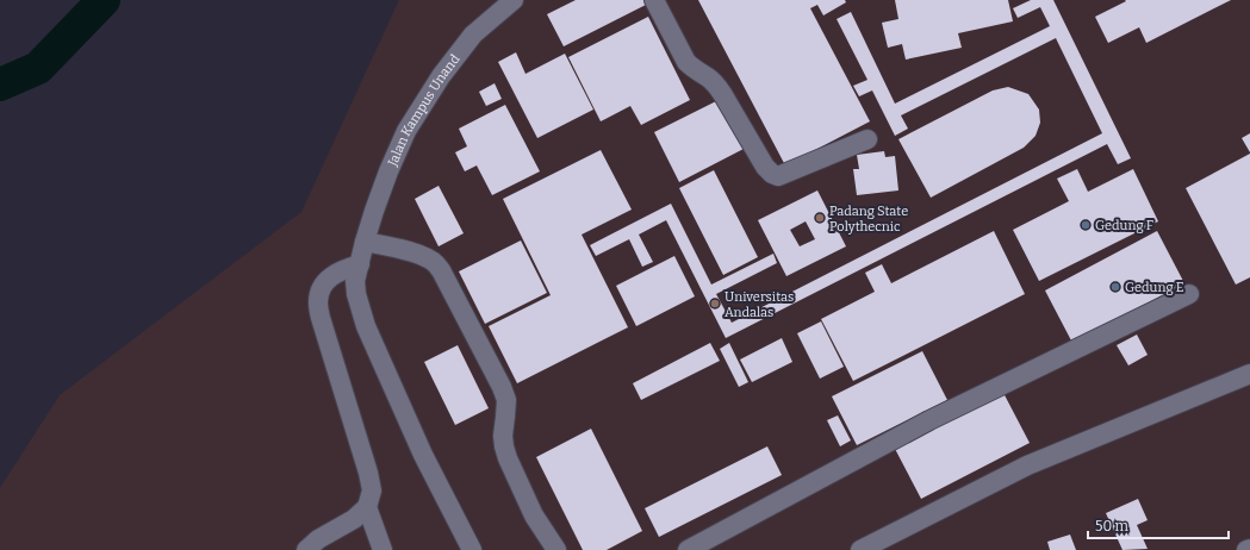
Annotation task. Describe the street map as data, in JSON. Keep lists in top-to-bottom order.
{
  "streets": {
    "street": ["Jalan Kampus Unand"]
  },
  "places": [
    "Padang State Polythecnic",
    "Gedung F",
    "Gedung E",
    "Universitas Andalas"
  ],
  "scale_bar": "50 m"
}
